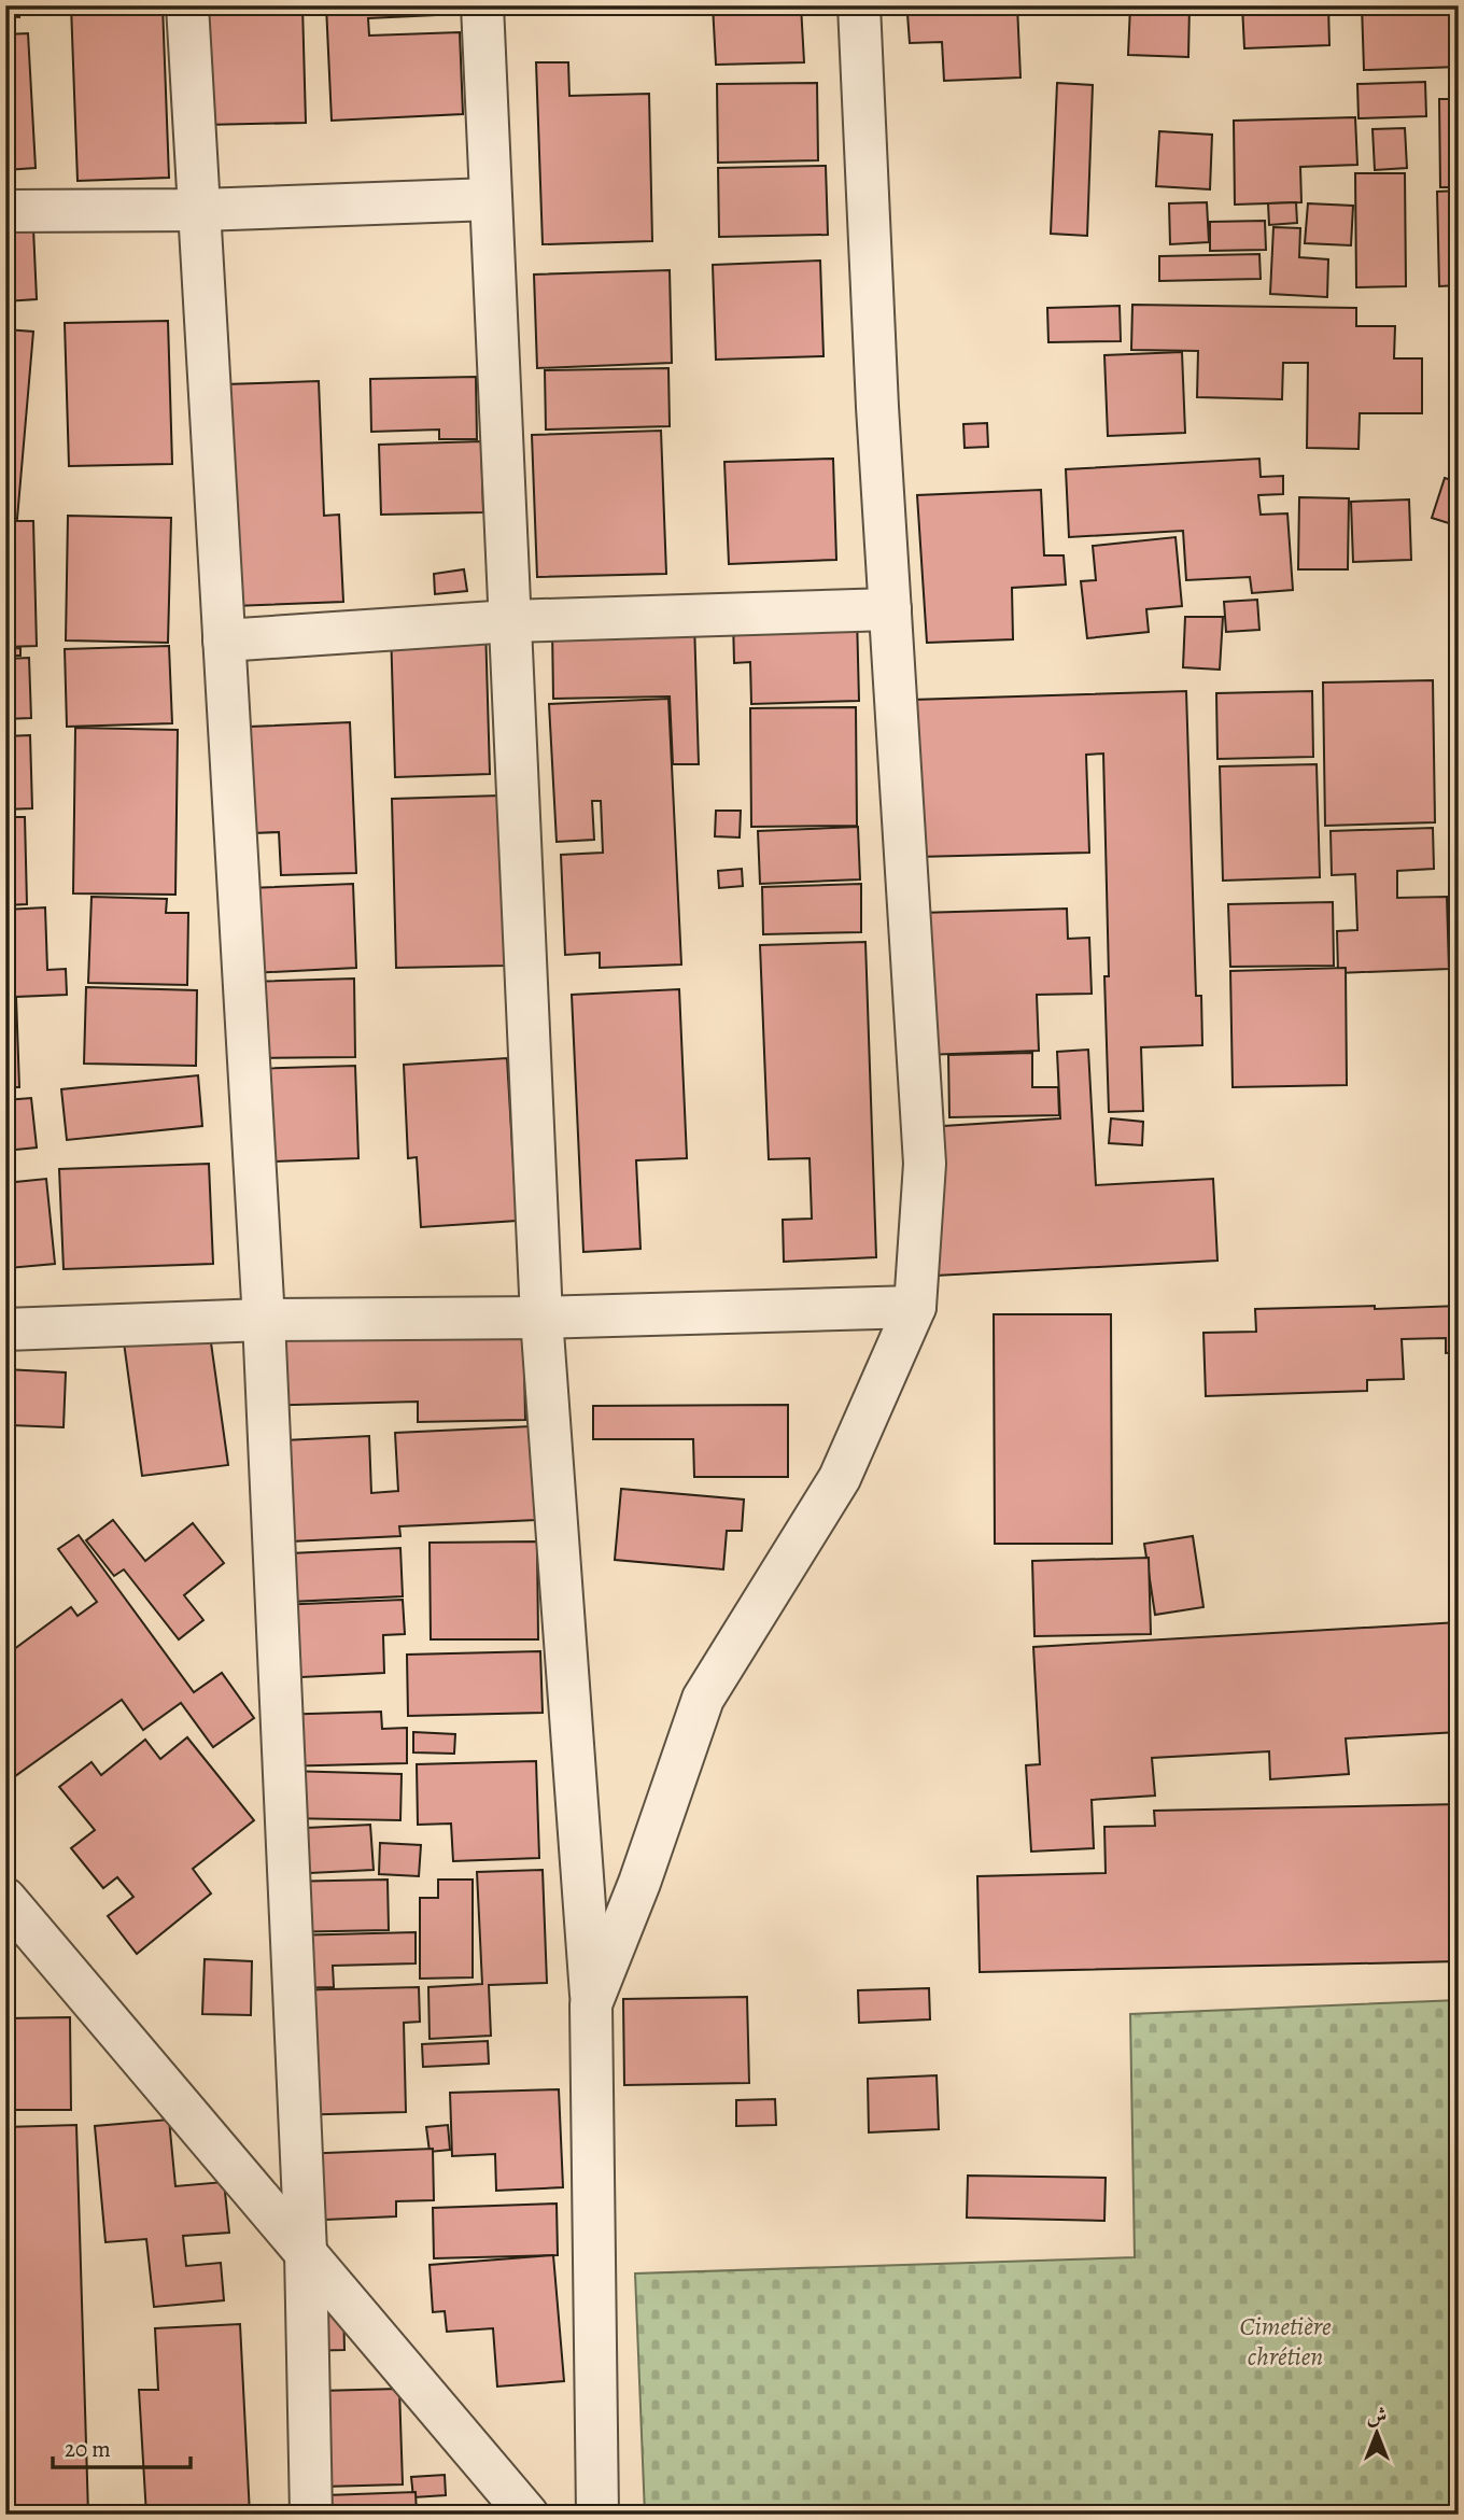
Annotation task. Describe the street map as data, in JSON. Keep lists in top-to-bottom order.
{
  "parks": ["Cimetière chrétien"],
  "scale_bar": "20 m",
  "north": "top"
}
